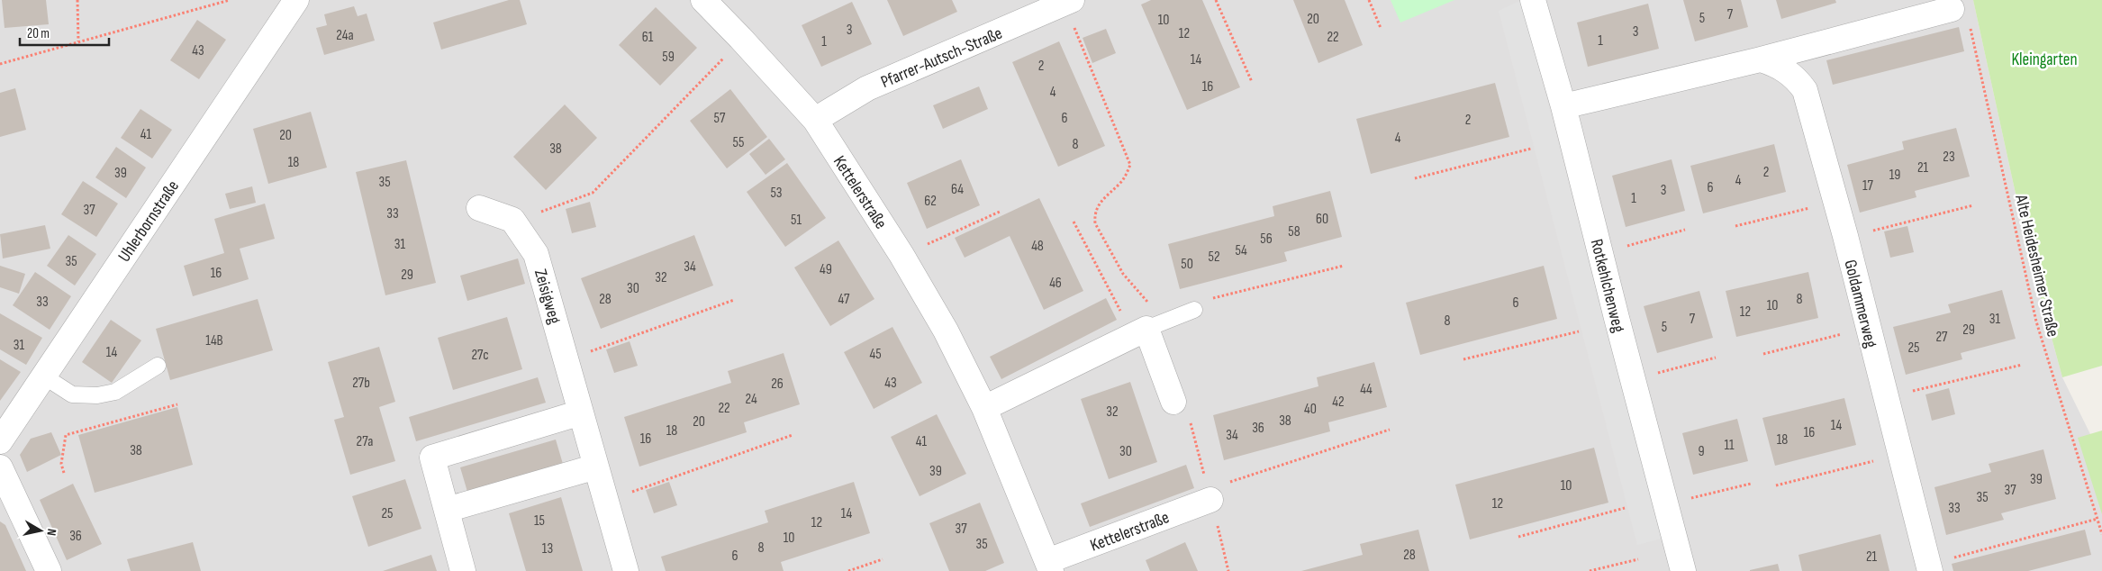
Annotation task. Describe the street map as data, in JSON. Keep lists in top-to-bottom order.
{
  "streets": {
    "street": [
      "Pfarrer-Autsch-Straße",
      "Kettelerstraße",
      "Uhlerbornstraße",
      "Rotkehlchenweg",
      "Zeisigweg",
      "Goldammerweg"
    ],
    "path": ["Alte Heidesheimer Straße"]
  },
  "crossings": [
    ["Pfarrer-Autsch-Straße", "Kettelerstraße"]
  ],
  "parks": ["Kleingarten"],
  "house_numbers": [
    "7",
    "5",
    "20",
    "10",
    "3",
    "3",
    "12",
    "24a",
    "61",
    "22",
    "1",
    "1",
    "43",
    "59",
    "14",
    "2",
    "16",
    "4",
    "57",
    "6",
    "2",
    "41",
    "20",
    "4",
    "55",
    "8",
    "38",
    "23",
    "18",
    "21",
    "2",
    "39",
    "19",
    "4",
    "35",
    "17",
    "6",
    "64",
    "3",
    "53",
    "1",
    "62",
    "37",
    "33",
    "60",
    "51",
    "58",
    "56",
    "31",
    "48",
    "54",
    "52",
    "35",
    "50",
    "34",
    "49",
    "16",
    "29",
    "32",
    "46",
    "30",
    "28",
    "47",
    "8",
    "33",
    "6",
    "10",
    "12",
    "7",
    "31",
    "8",
    "5",
    "29",
    "27",
    "14B",
    "31",
    "25",
    "14",
    "45",
    "27c",
    "27b",
    "43",
    "26",
    "44",
    "24",
    "42",
    "22",
    "40",
    "32",
    "38",
    "20",
    "14",
    "36",
    "18",
    "16",
    "34",
    "16",
    "18",
    "27a",
    "41",
    "11",
    "38",
    "30",
    "9",
    "39",
    "39",
    "10",
    "37",
    "35",
    "12",
    "33",
    "25",
    "14",
    "15",
    "12",
    "37",
    "36",
    "10",
    "35",
    "8",
    "13",
    "28",
    "6",
    "21"
  ],
  "scale_bar": "20 m",
  "north": "right"
}
